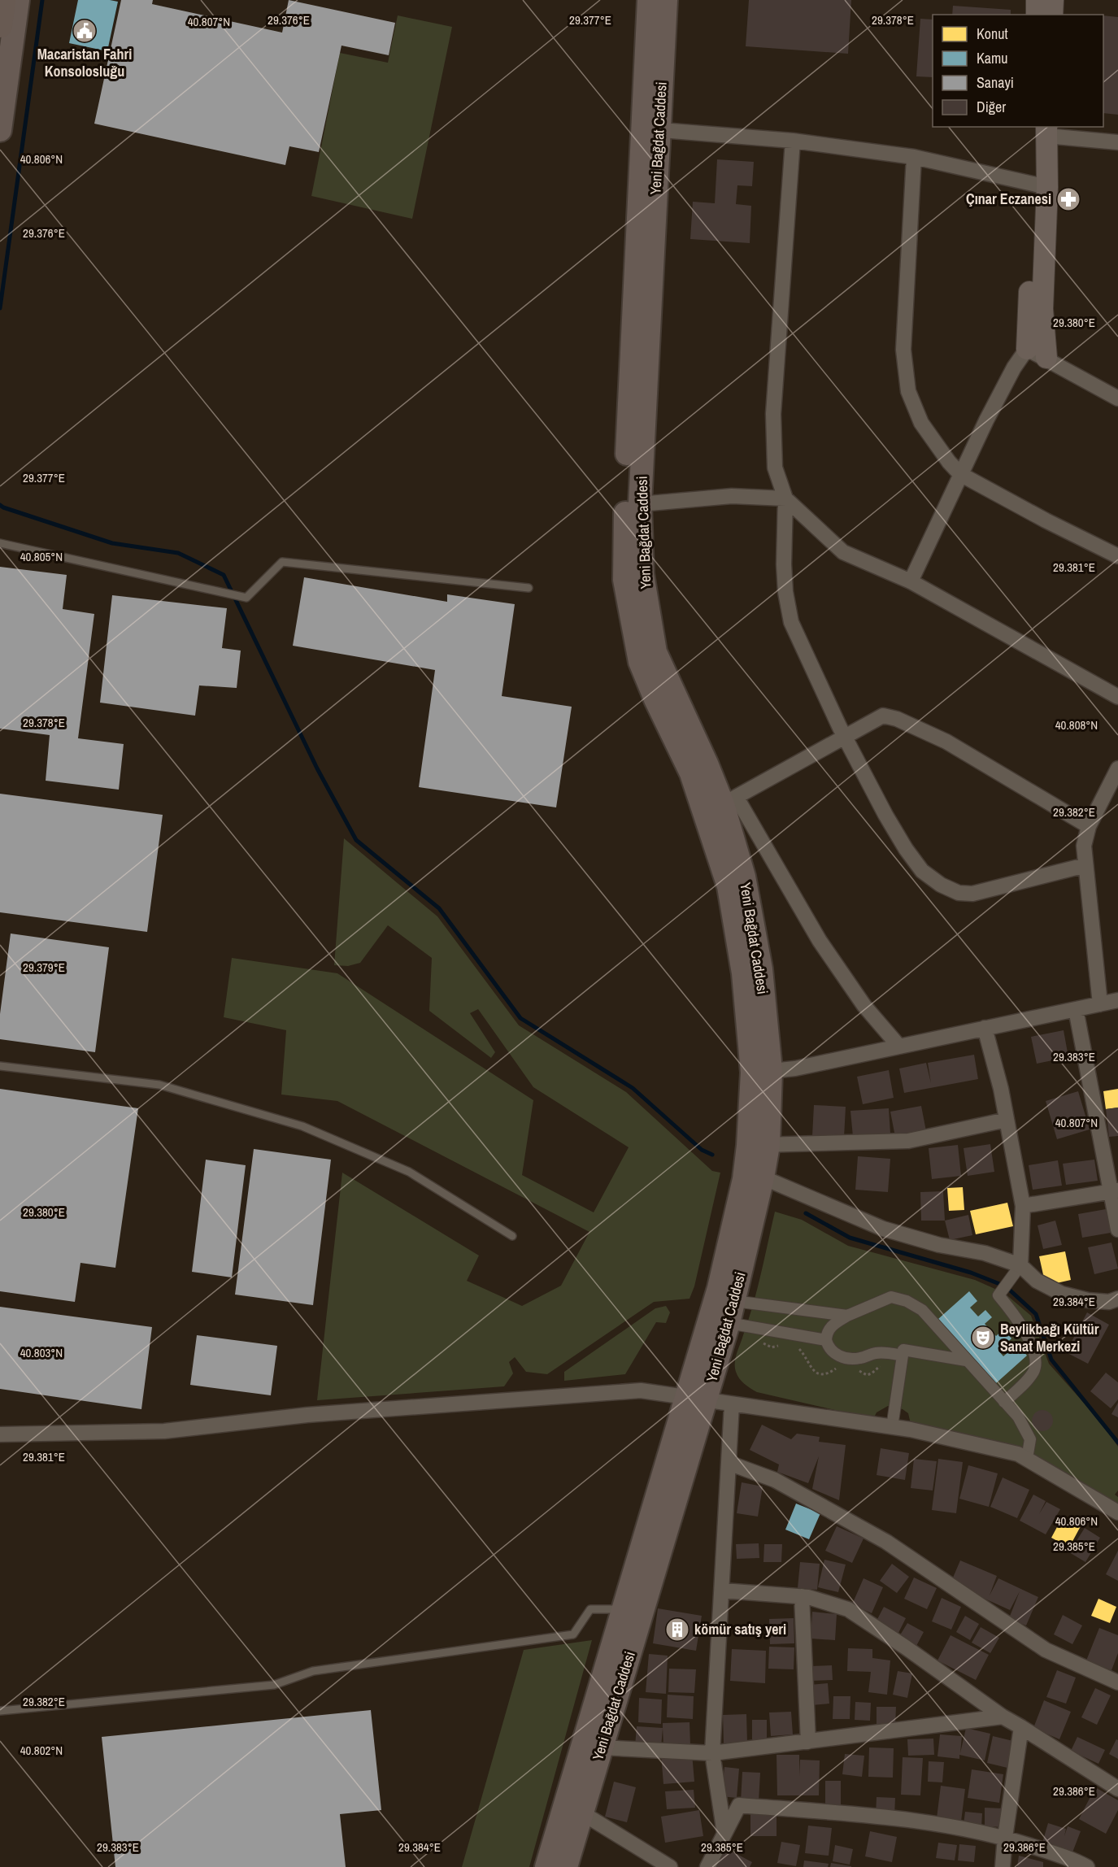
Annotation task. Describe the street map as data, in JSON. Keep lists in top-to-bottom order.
{
  "streets": {
    "main road": ["Yeni Bağdat Caddesi"]
  },
  "places": {
    "public building": ["Macaristan Fahri Konsolosluğu"],
    "pharmacy": ["Çınar Eczanesi"],
    "theatre": ["Beylikbağı Kültür Sanat Merkezi"],
    "building": ["kömür satış yeri"]
  },
  "legend": [
    "Konut",
    "Kamu",
    "Sanayi",
    "Diğer"
  ],
  "coordinates": [
    "29.376°E",
    "29.377°E",
    "29.378°E",
    "40.807°N",
    "40.806°N",
    "29.380°E",
    "40.805°N",
    "29.381°E",
    "40.808°N",
    "29.382°E",
    "29.379°E",
    "29.383°E",
    "29.384°E",
    "40.803°N",
    "29.385°E",
    "40.802°N",
    "29.386°E"
  ]
}
